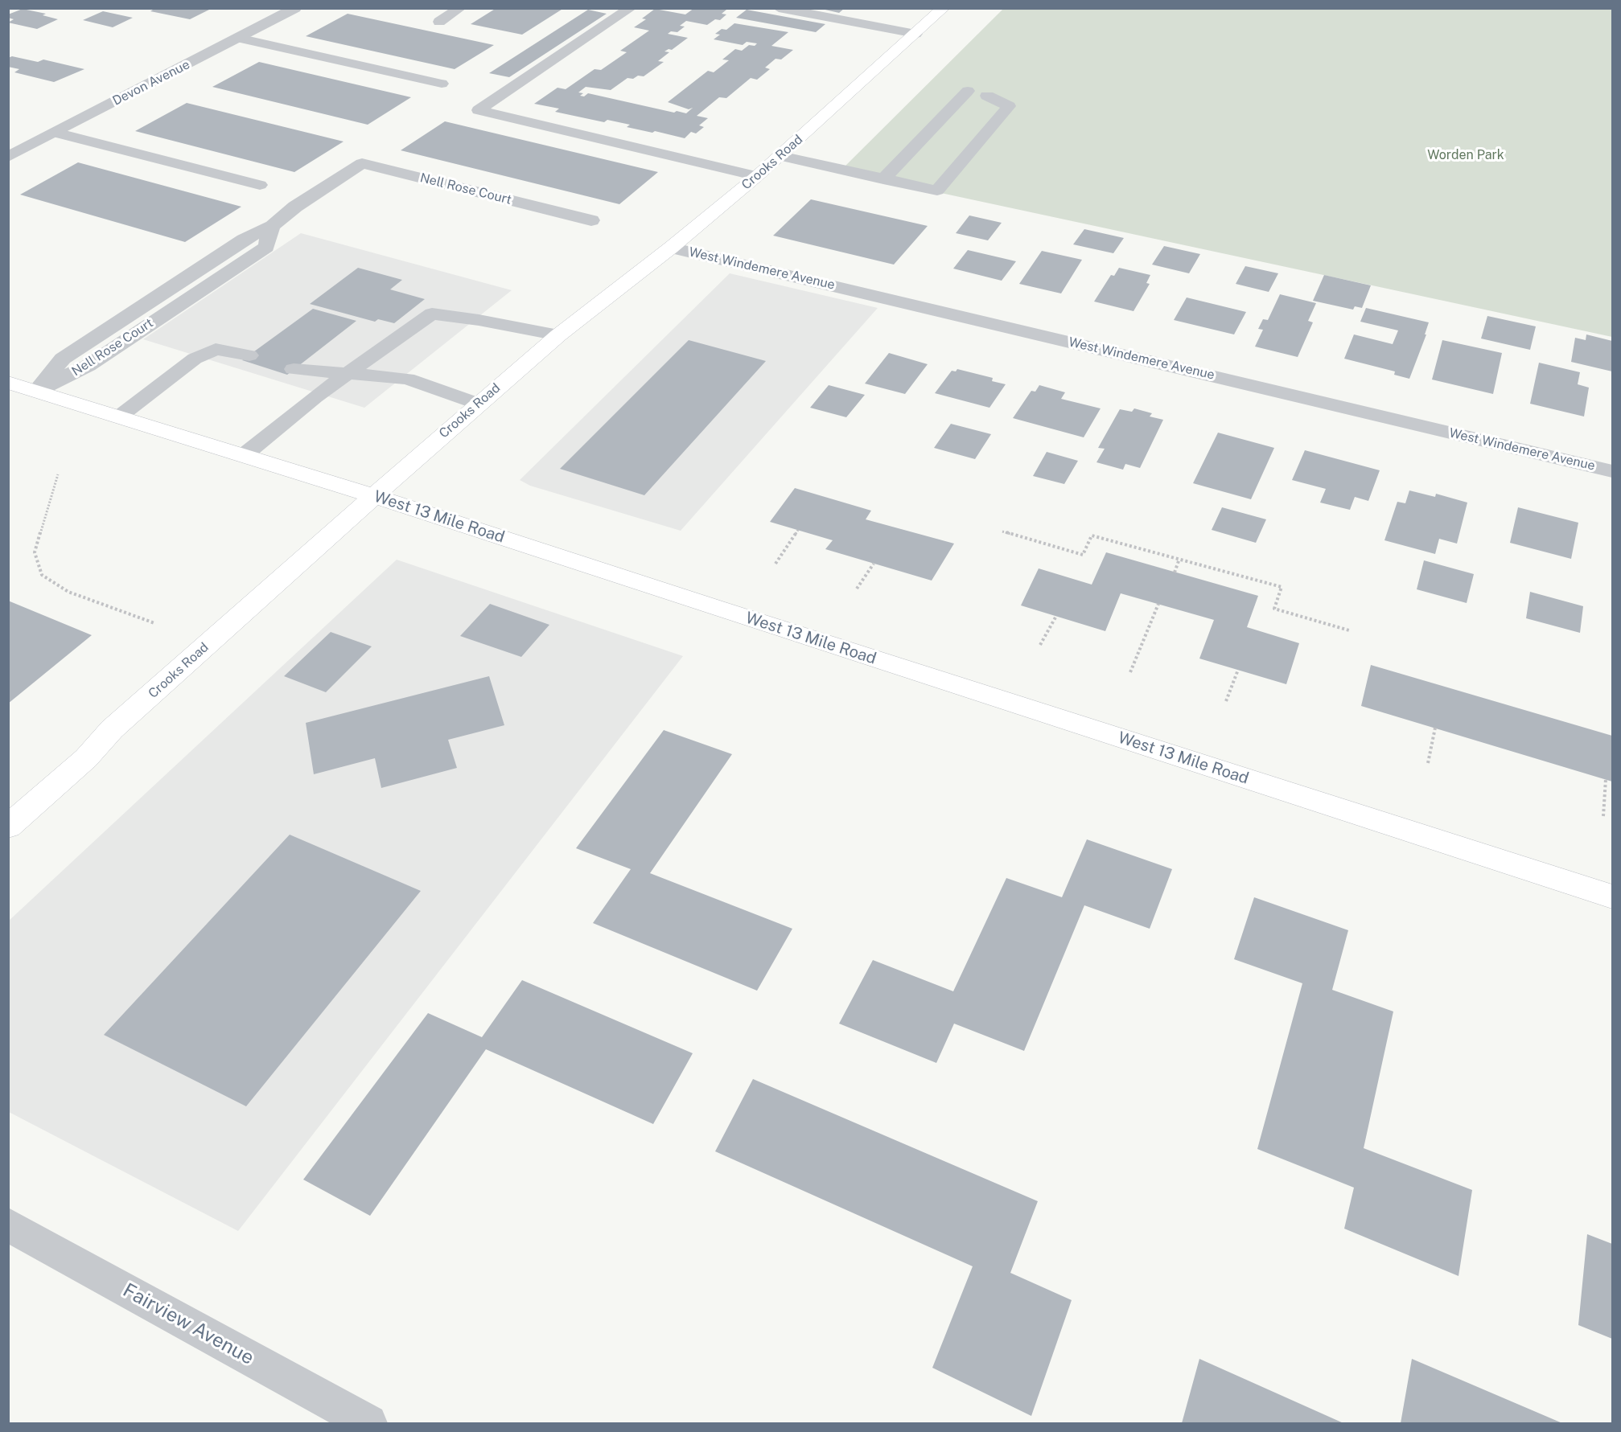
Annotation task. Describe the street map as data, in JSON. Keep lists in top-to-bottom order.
{
  "streets": {
    "main road": ["Crooks Road", "West 13 Mile Road"],
    "street": [
      "Devon Avenue",
      "Nell Rose Court",
      "West Windemere Avenue",
      "Fairview Avenue"
    ]
  },
  "crossings": [
    ["Crooks Road", "West Windemere Avenue"],
    ["Crooks Road", "West 13 Mile Road"],
    ["Nell Rose Court", "West 13 Mile Road"]
  ],
  "parks": ["Worden Park"]
}
